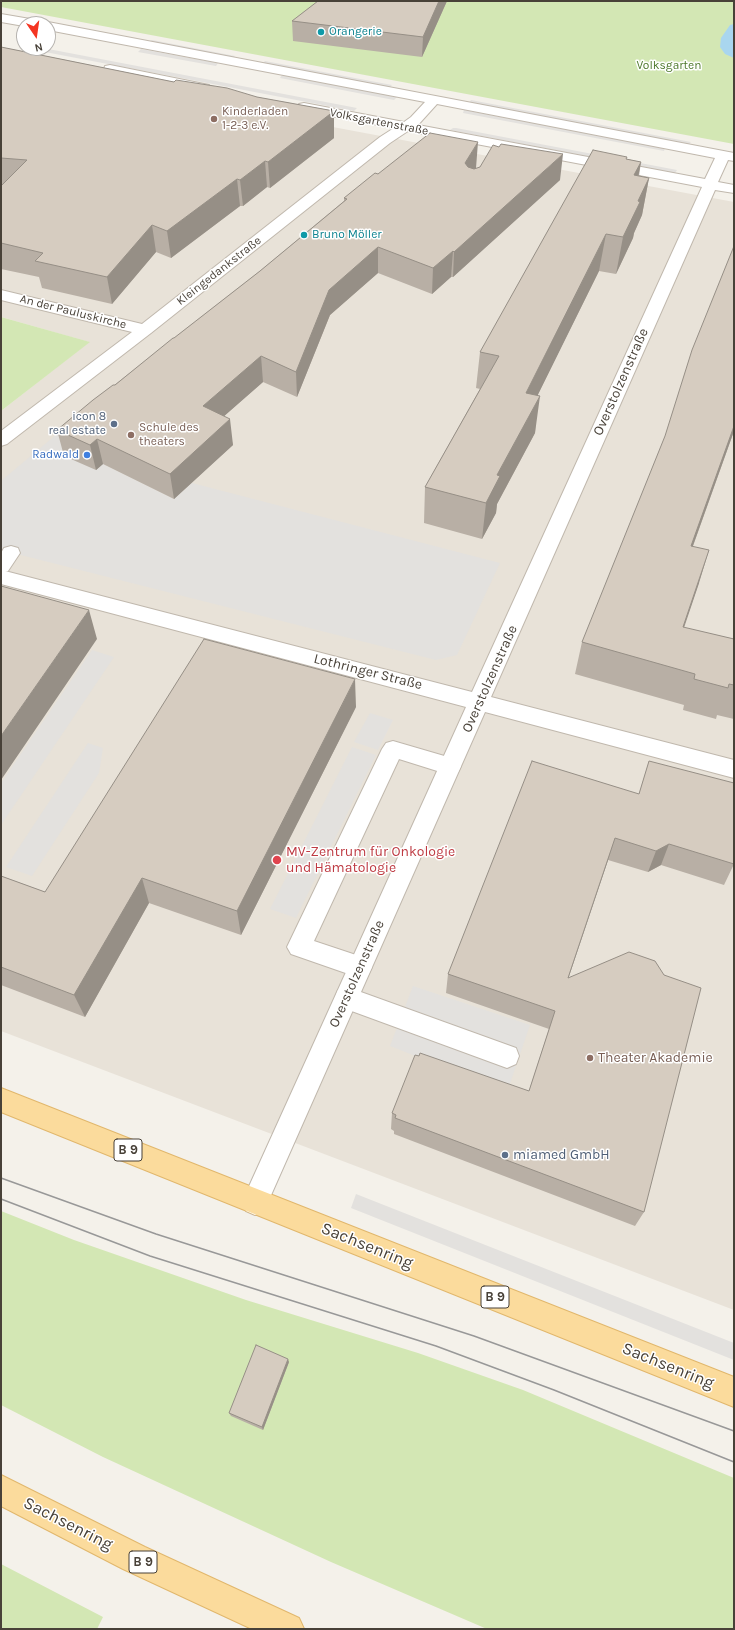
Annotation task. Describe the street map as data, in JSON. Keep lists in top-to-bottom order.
{
  "streets": {
    "main road": ["B 9", "Sachsenring"],
    "street": [
      "Volksgartenstraße",
      "Kleingedankstraße",
      "An der Pauluskirche",
      "Overstolzenstraße",
      "Lothringer Straße"
    ]
  },
  "crossings": [
    ["Volksgartenstraße", "Kleingedankstraße"],
    ["Volksgartenstraße", "Overstolzenstraße"],
    ["Kleingedankstraße", "An der Pauluskirche"],
    ["Overstolzenstraße", "Lothringer Straße"],
    ["Overstolzenstraße", "Sachsenring"]
  ],
  "parks": ["Volksgarten"],
  "places": [
    "Orangerie",
    "Kinderladen 1-2-3 e.V.",
    "Bruno Möller",
    "icon 8 real estate",
    "Schule des theaters",
    "Radwald",
    "MV-Zentrum für Onkologie und Hämatologie",
    "Theater Akademie",
    "miamed GmbH"
  ],
  "north": "bottom"
}
